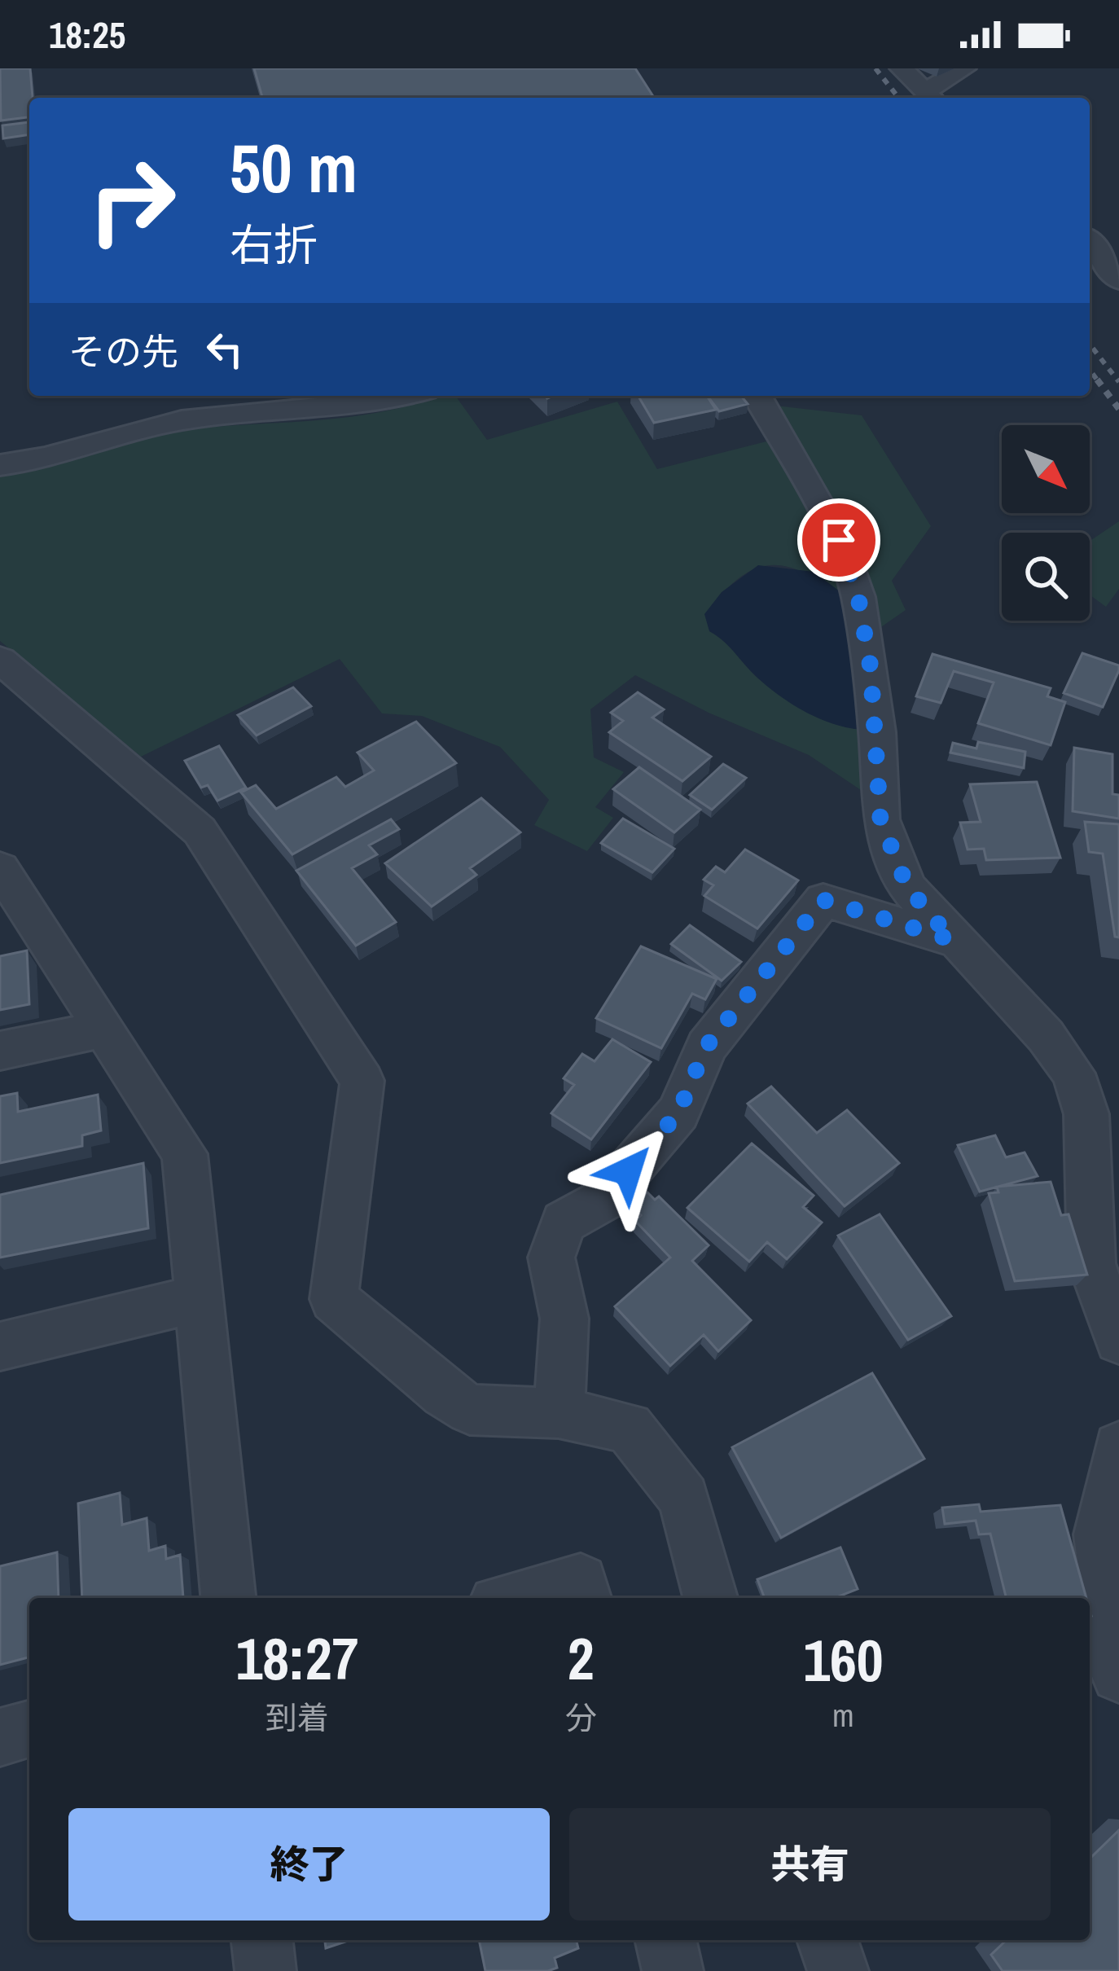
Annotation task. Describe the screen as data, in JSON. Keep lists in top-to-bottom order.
{
  "north": "bottom right",
  "page": {
    "status": "18:25",
    "turn": ["50 m", "右折"],
    "then": "その先",
    "eta": [
      "18:27",
      "到着",
      "2",
      "分",
      "160",
      "m"
    ],
    "buttons": ["終了", "共有"]
  }
}
